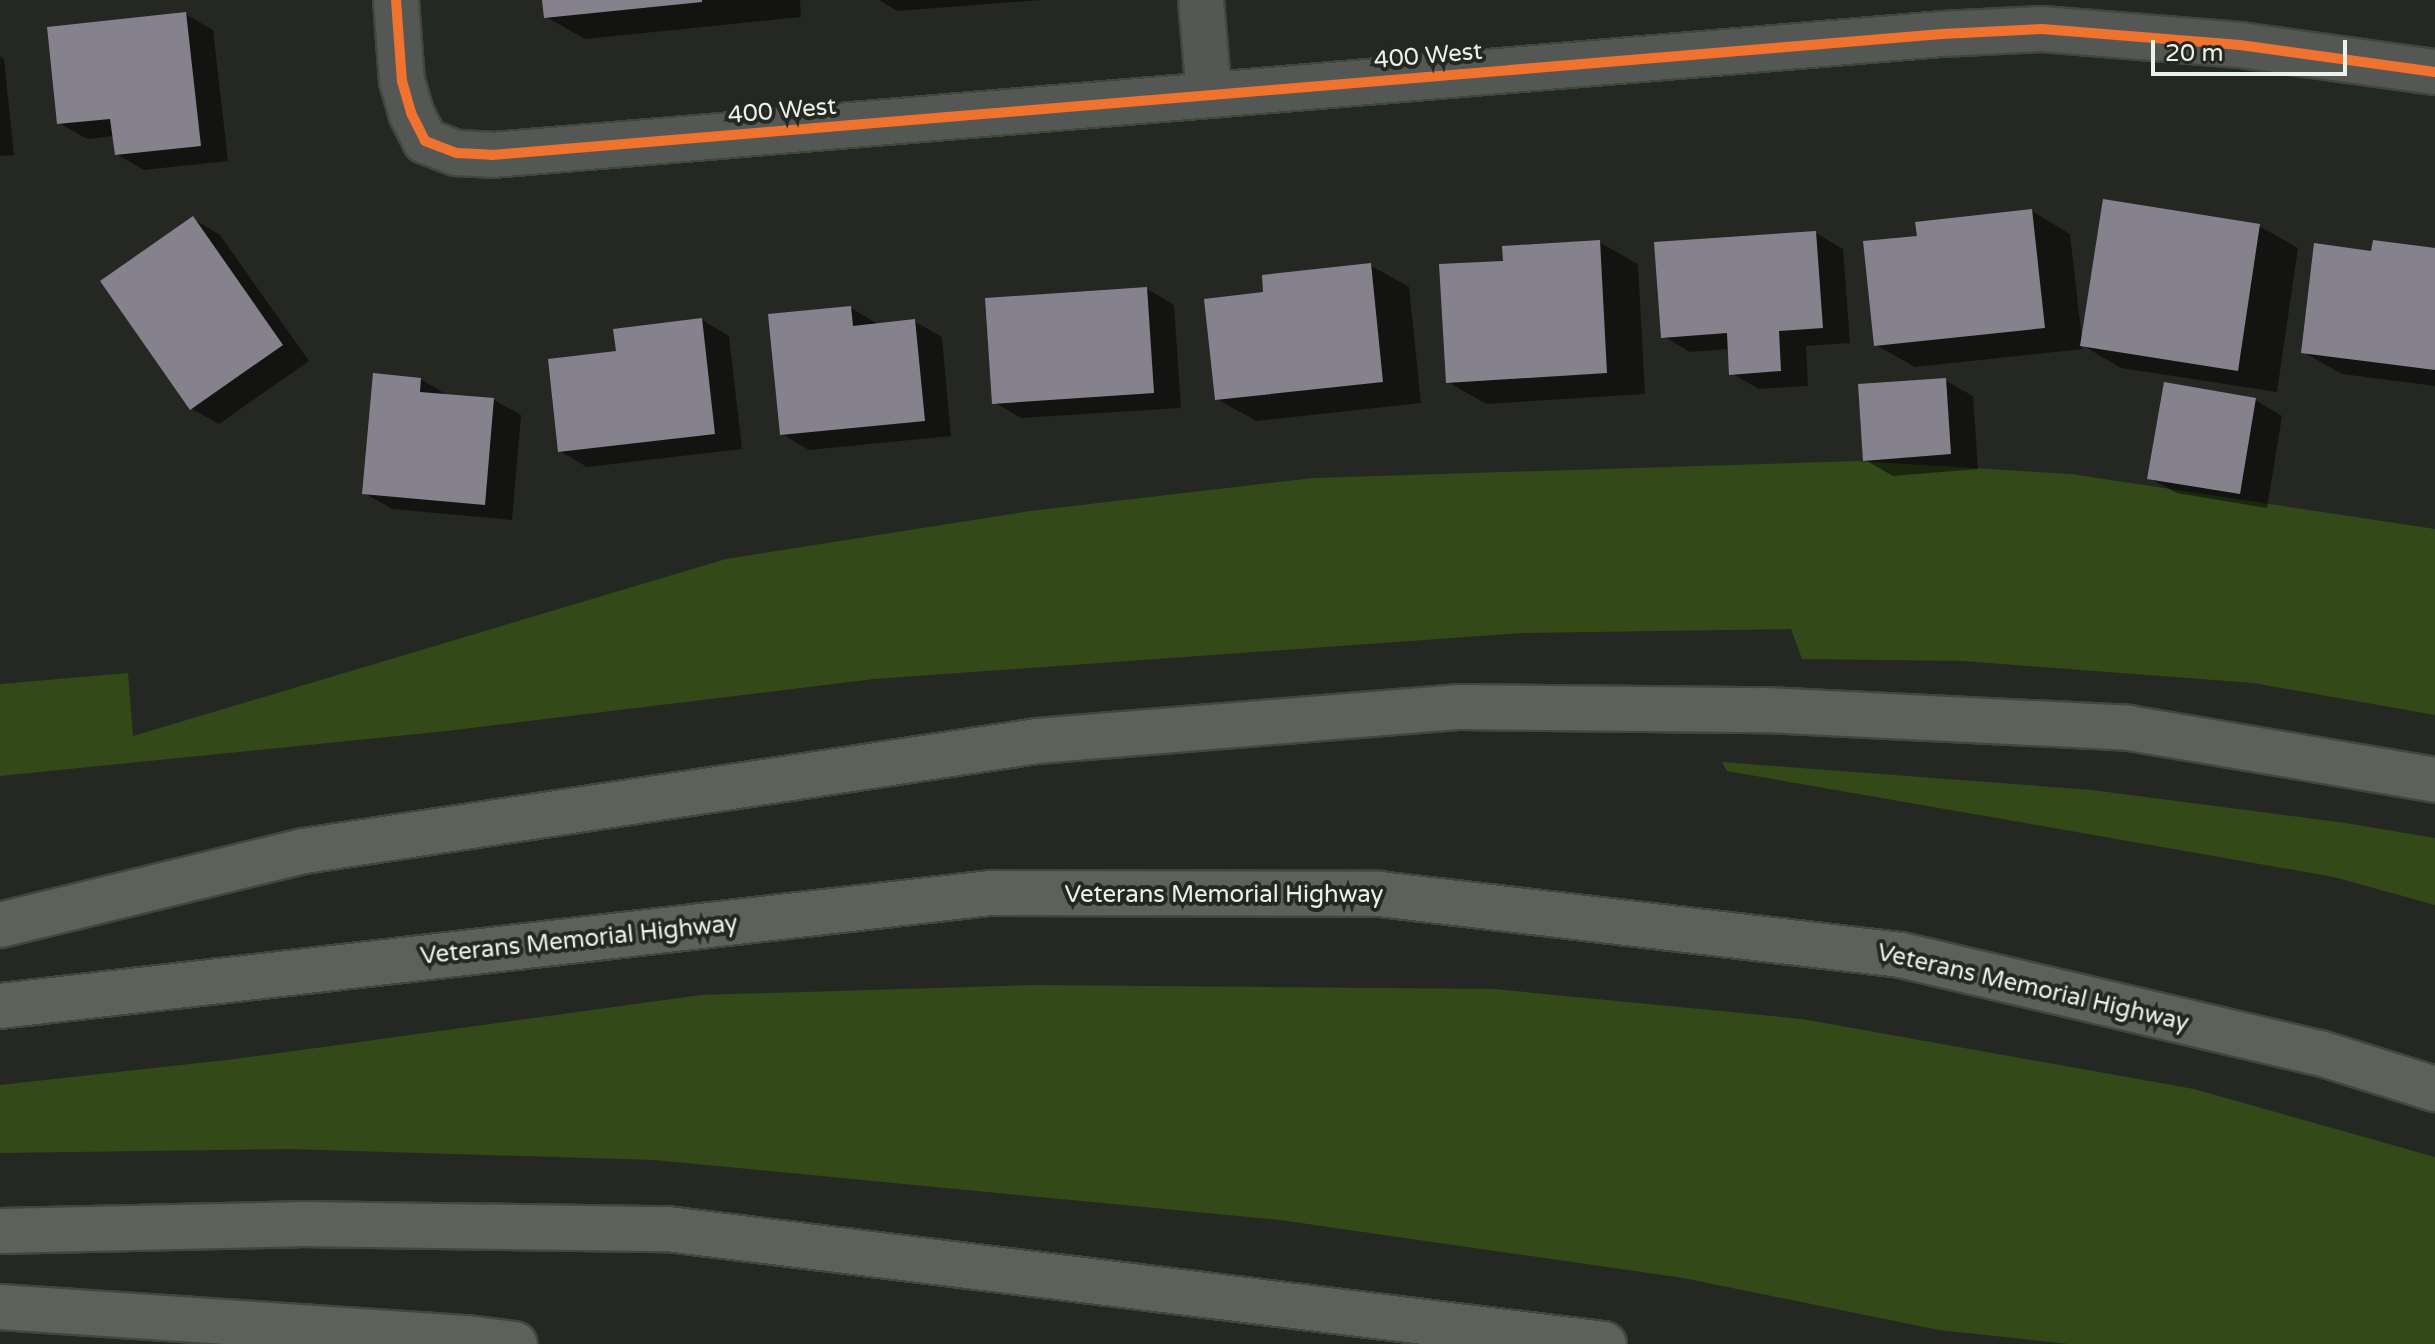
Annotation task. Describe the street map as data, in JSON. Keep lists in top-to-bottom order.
{
  "streets": {
    "highway": ["Veterans Memorial Highway"],
    "street": ["400 West"]
  },
  "scale_bar": "20 m"
}
